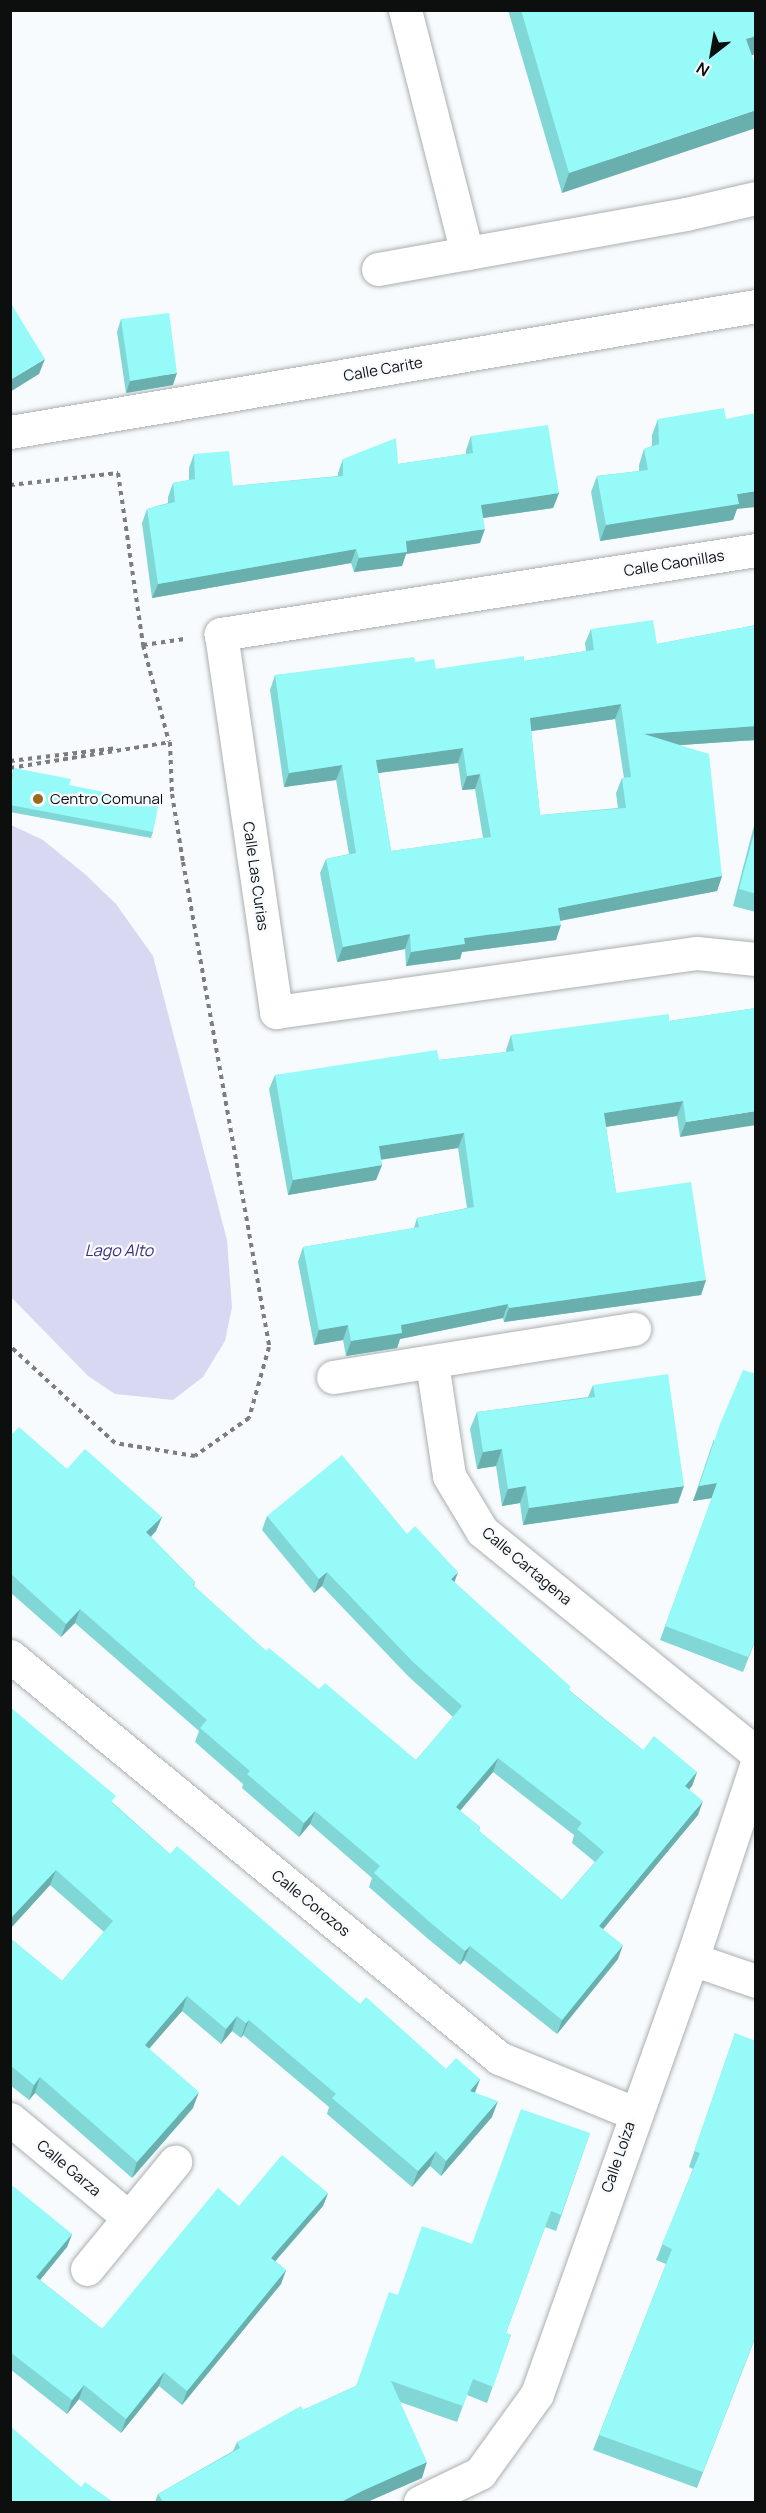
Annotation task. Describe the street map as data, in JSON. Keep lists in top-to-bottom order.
{
  "streets": {
    "street": [
      "Calle Carite",
      "Calle Caonillas",
      "Calle Las Curias",
      "Calle Cartagena",
      "Calle Corozos",
      "Calle Loíza",
      "Calle Garza"
    ]
  },
  "crossings": [
    ["Calle Caonillas", "Calle Las Curias"],
    ["Calle Corozos", "Calle Loíza"]
  ],
  "water": ["Lago Alto"],
  "places": ["Centro Comunal"],
  "north": "bottom left"
}
